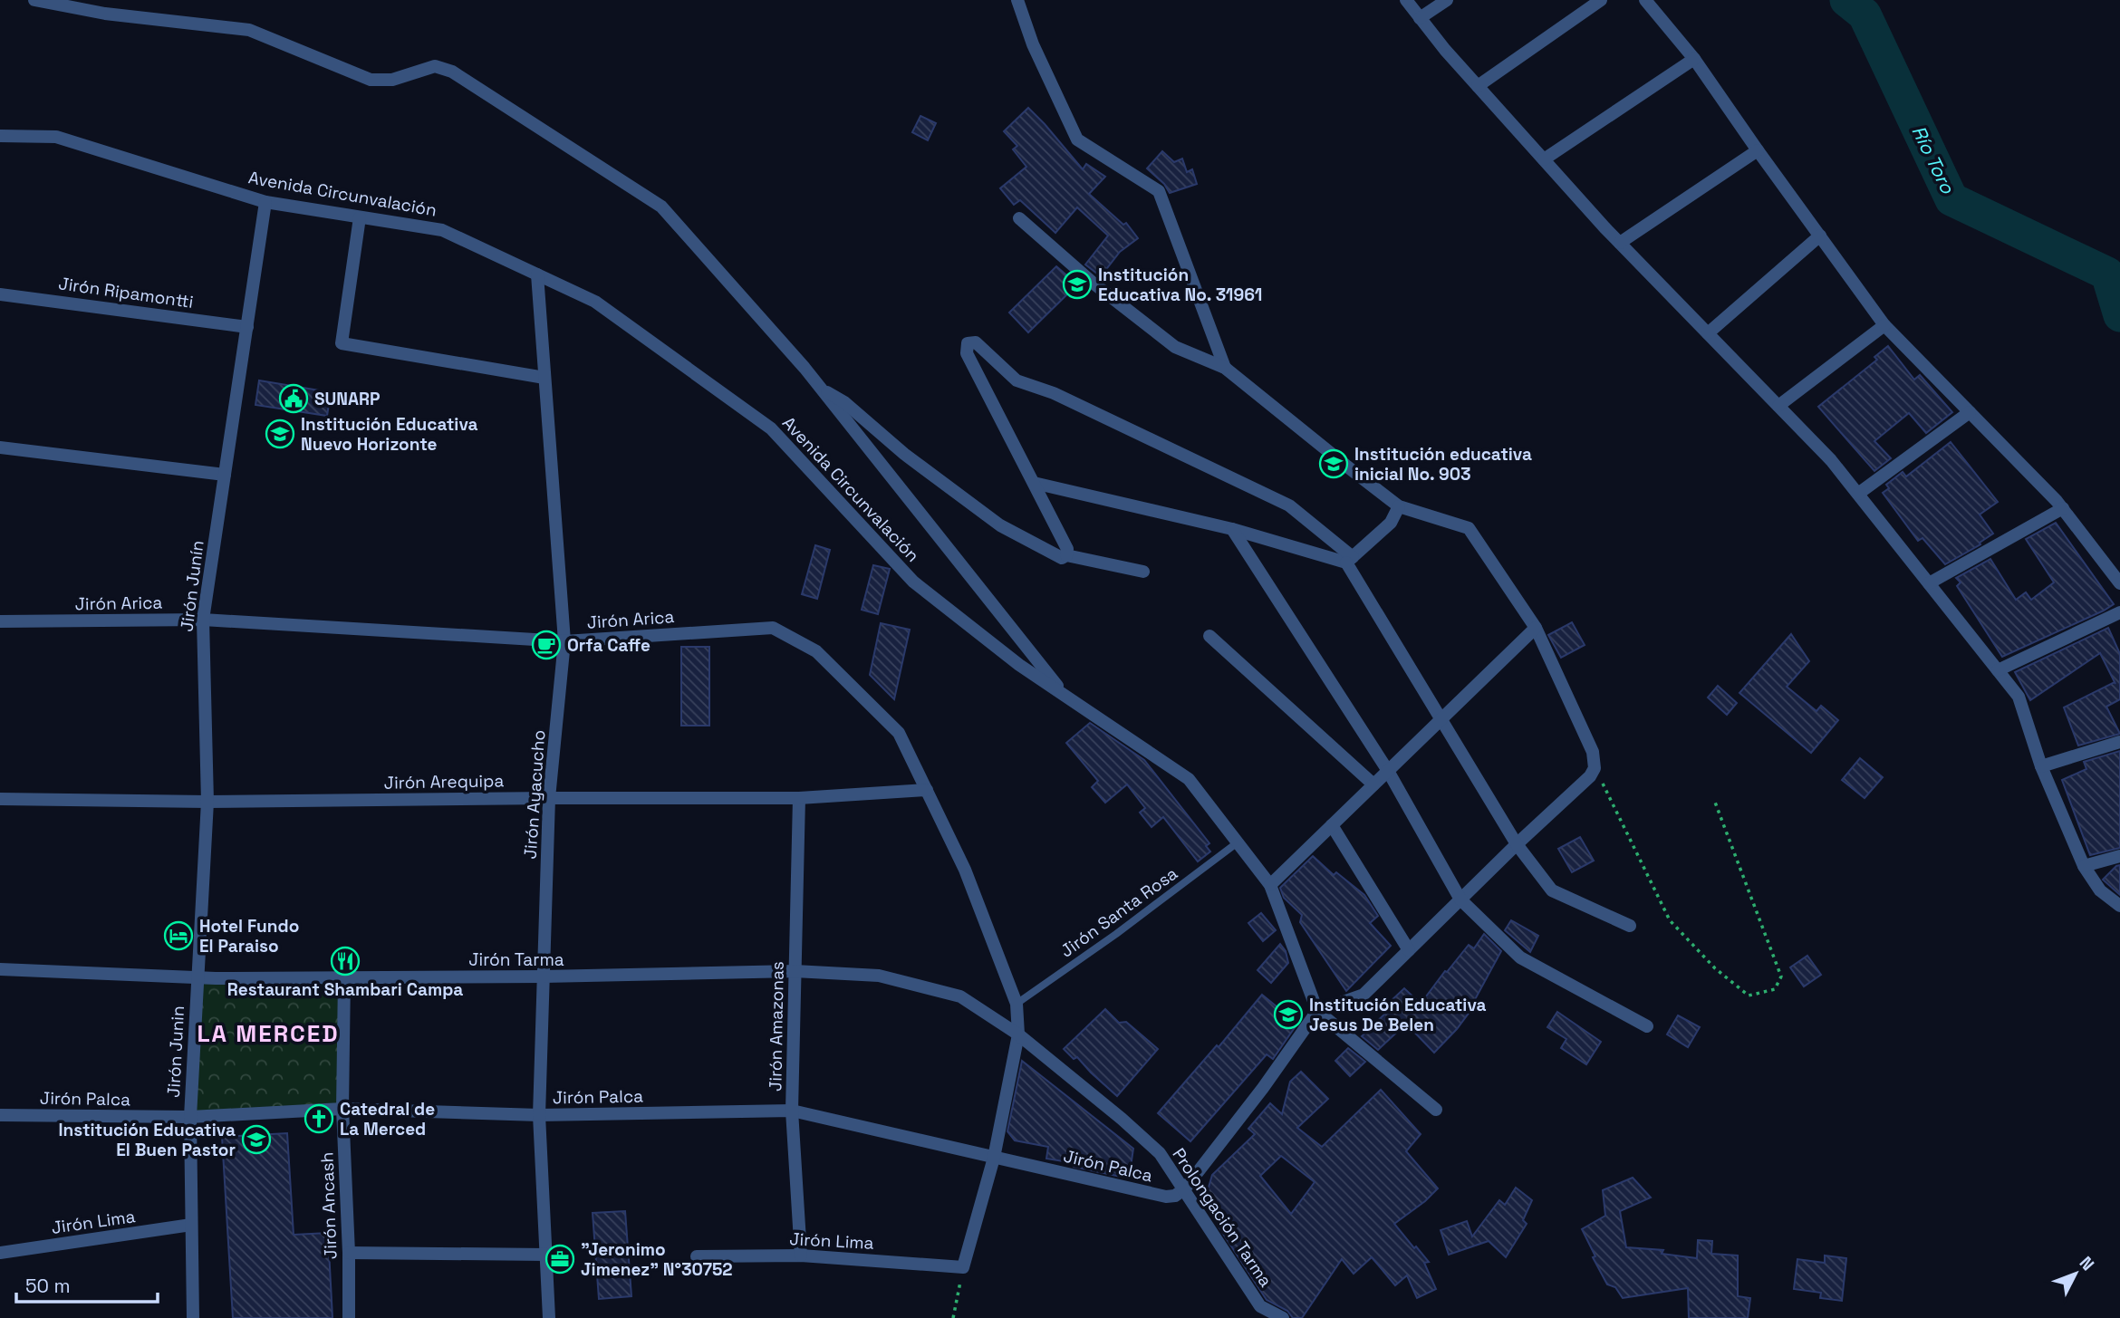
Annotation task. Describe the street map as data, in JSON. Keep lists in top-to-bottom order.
{
  "streets": {
    "street": [
      "Avenida Circunvalación",
      "Jirón Ripamontti",
      "Jirón Junín",
      "Jirón Arica",
      "Jirón Arequipa",
      "Jirón Ayacucho",
      "Jirón Tarma",
      "Jirón Amazonas",
      "Jirón Junin",
      "Jirón Palca",
      "Jirón Ancash",
      "Prolongación Tarma",
      "Jirón Lima"
    ],
    "lane": ["Jirón Santa Rosa"]
  },
  "crossings": [
    ["Avenida Circunvalación", "Jirón Junín"],
    ["Avenida Circunvalación", "Jirón Ayacucho"],
    ["Avenida Circunvalación", "Jirón Santa Rosa"],
    ["Jirón Ripamontti", "Jirón Junín"],
    ["Jirón Junín", "Jirón Arica"],
    ["Jirón Junín", "Jirón Arequipa"],
    ["Jirón Junín", "Jirón Tarma"],
    ["Jirón Junín", "Jirón Junin"],
    ["Jirón Arica", "Jirón Arequipa"],
    ["Jirón Arica", "Jirón Ayacucho"],
    ["Jirón Arica", "Jirón Santa Rosa"],
    ["Jirón Arica", "Jirón Tarma"],
    ["Jirón Arica", "Jirón Palca"],
    ["Jirón Arica", "Prolongación Tarma"],
    ["Jirón Arica", "Jirón Lima"],
    ["Jirón Arequipa", "Jirón Ayacucho"],
    ["Jirón Arequipa", "Jirón Amazonas"],
    ["Jirón Ayacucho", "Jirón Tarma"],
    ["Jirón Ayacucho", "Jirón Palca"],
    ["Jirón Tarma", "Jirón Amazonas"],
    ["Jirón Tarma", "Jirón Junin"],
    ["Jirón Tarma", "Jirón Ancash"],
    ["Jirón Tarma", "Prolongación Tarma"],
    ["Jirón Amazonas", "Jirón Palca"],
    ["Jirón Amazonas", "Jirón Lima"],
    ["Jirón Junin", "Jirón Palca"],
    ["Jirón Junin", "Jirón Lima"],
    ["Jirón Palca", "Jirón Ancash"],
    ["Jirón Palca", "Prolongación Tarma"]
  ],
  "districts": ["LA MERCED"],
  "water": ["Río Toro"],
  "places": {
    "school or university": [
      "Institución Educativa No. 31961",
      "Institución Educativa Nuevo Horizonte",
      "Institución educativa inicial No. 903",
      "Institución Educativa Jesus De Belen",
      "Institución Educativa El Buen Pastor"
    ],
    "public building": ["SUNARP"],
    "cafe": ["Orfa Caffe"],
    "hotel": ["Hotel Fundo El Paraiso"],
    "restaurant": ["Restaurant Shambari Campa"],
    "church": ["Catedral de La Merced"],
    "office": ["\"Jeronimo Jimenez\" N°30752"]
  },
  "scale_bar": "50 m",
  "north": "top right"
}
